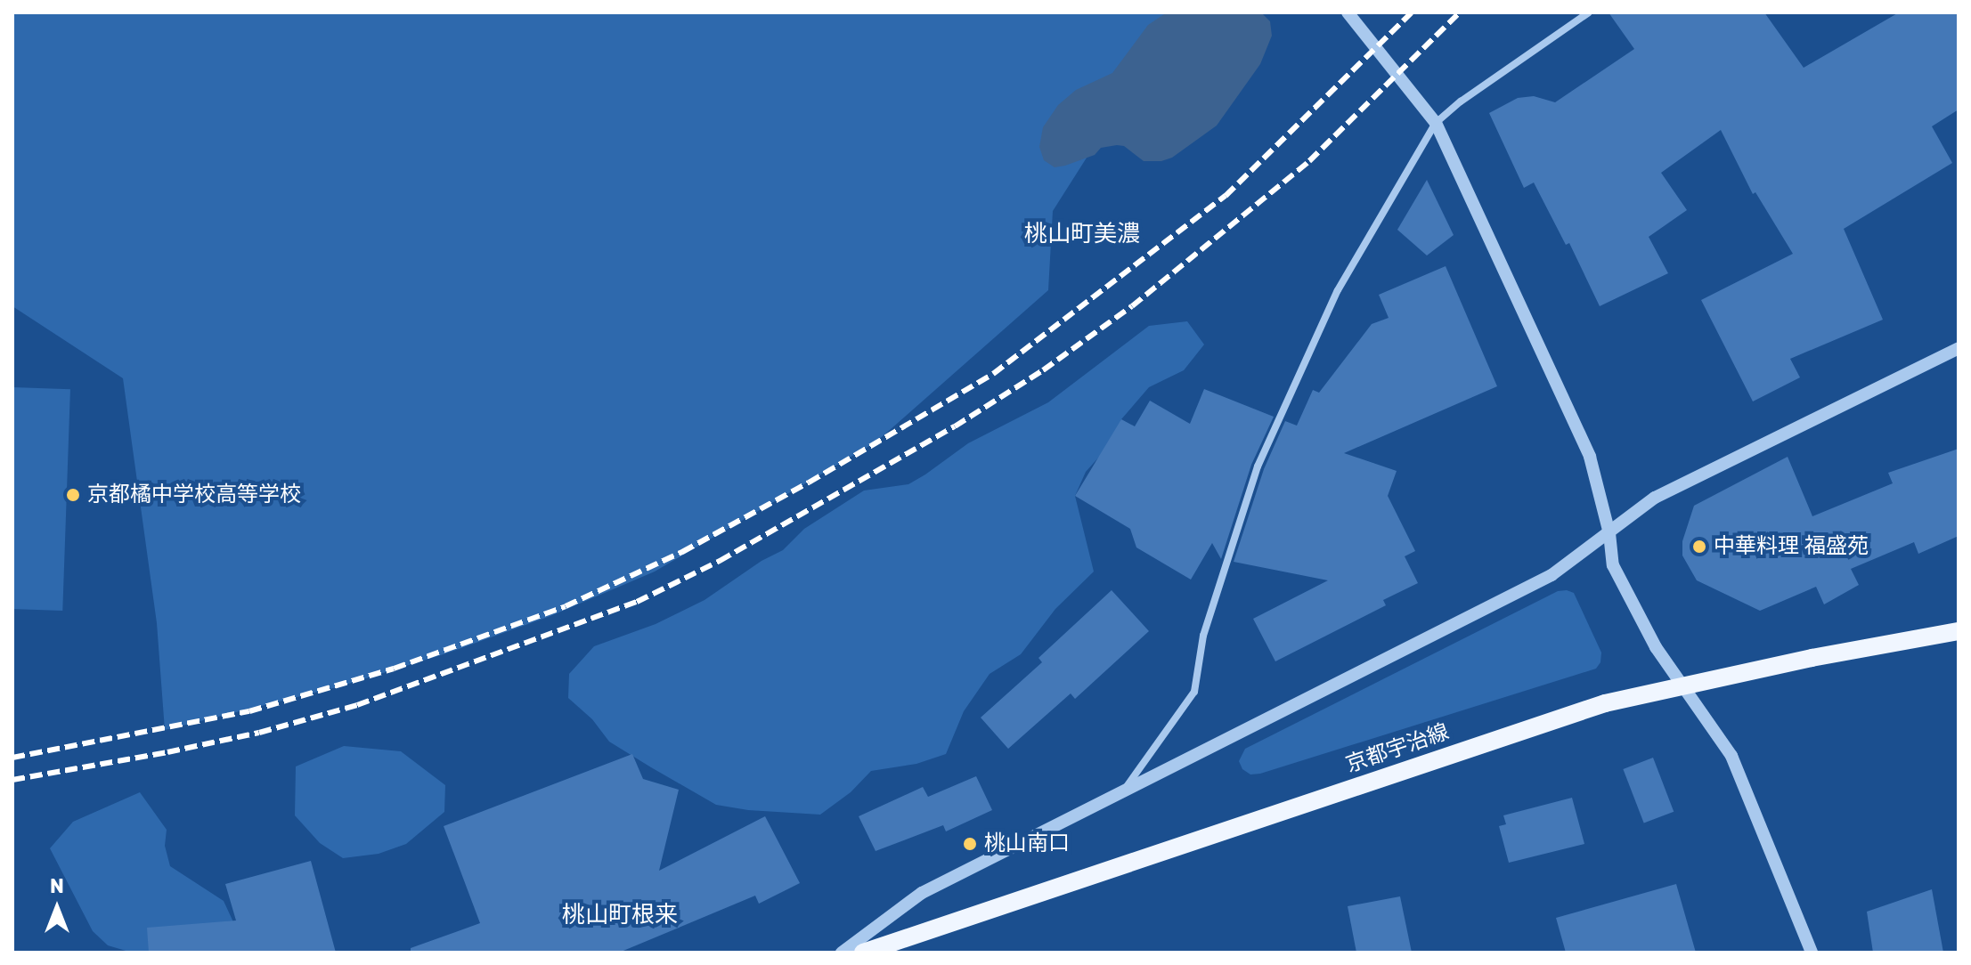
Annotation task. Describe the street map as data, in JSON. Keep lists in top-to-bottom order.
{
  "streets": {
    "main road": ["京都宇治線"]
  },
  "districts": ["桃山町美濃", "桃山町根来"],
  "places": ["京都橘中学校高等学校", "中華料理 福盛苑", "桃山南口"],
  "north": "top"
}
